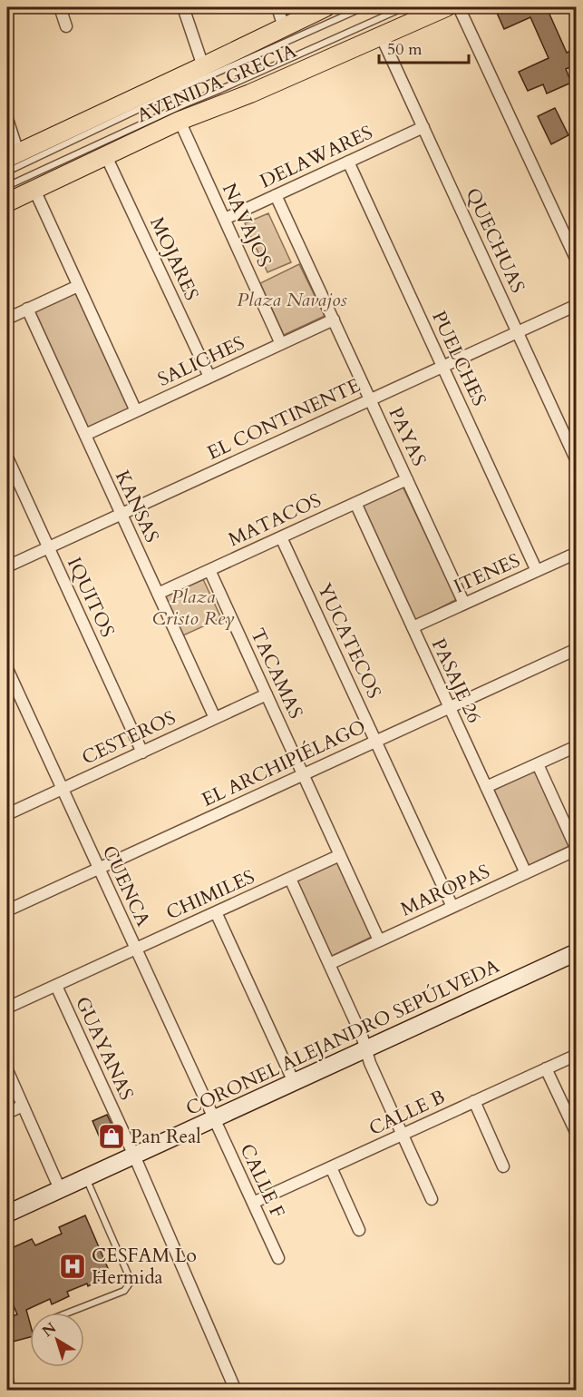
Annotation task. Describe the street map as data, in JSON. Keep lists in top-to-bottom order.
{
  "streets": {
    "main road": ["AVENIDA GRECIA"],
    "street": [
      "DELAWARES",
      "NAVAJOS",
      "QUECHUAS",
      "MOJARES",
      "PUELCHES",
      "SALICHES",
      "EL CONTINENTE",
      "PAYAS",
      "KANSAS",
      "MATACOS",
      "ITENES",
      "IQUITOS",
      "YUCATECOS",
      "TACAMAS",
      "PASAJE 26",
      "CESTEROS",
      "EL ARCHIPIÉLAGO",
      "CUENCA",
      "MAROPAS",
      "CHIMILES",
      "CORONEL ALEJANDRO SEPÚLVEDA",
      "GUAYANAS",
      "CALLE B",
      "CALLE F"
    ]
  },
  "crossings": [
    ["AVENIDA GRECIA", "NAVAJOS"],
    ["AVENIDA GRECIA", "QUECHUAS"],
    ["AVENIDA GRECIA", "MOJARES"],
    ["DELAWARES", "NAVAJOS"],
    ["DELAWARES", "QUECHUAS"],
    ["DELAWARES", "PUELCHES"],
    ["DELAWARES", "PAYAS"],
    ["NAVAJOS", "SALICHES"],
    ["QUECHUAS", "EL CONTINENTE"],
    ["MOJARES", "SALICHES"],
    ["PUELCHES", "EL CONTINENTE"],
    ["PUELCHES", "ITENES"],
    ["SALICHES", "PAYAS"],
    ["SALICHES", "KANSAS"],
    ["EL CONTINENTE", "PAYAS"],
    ["EL CONTINENTE", "KANSAS"],
    ["EL CONTINENTE", "IQUITOS"],
    ["PAYAS", "MATACOS"],
    ["PAYAS", "ITENES"],
    ["KANSAS", "MATACOS"],
    ["KANSAS", "CESTEROS"],
    ["MATACOS", "YUCATECOS"],
    ["MATACOS", "TACAMAS"],
    ["MATACOS", "PASAJE 26"],
    ["ITENES", "PASAJE 26"],
    ["IQUITOS", "CESTEROS"],
    ["YUCATECOS", "EL ARCHIPIÉLAGO"],
    ["YUCATECOS", "MAROPAS"],
    ["TACAMAS", "CESTEROS"],
    ["TACAMAS", "EL ARCHIPIÉLAGO"],
    ["TACAMAS", "MAROPAS"],
    ["TACAMAS", "CHIMILES"],
    ["PASAJE 26", "EL ARCHIPIÉLAGO"],
    ["PASAJE 26", "MAROPAS"],
    ["CESTEROS", "CUENCA"],
    ["EL ARCHIPIÉLAGO", "CUENCA"],
    ["CUENCA", "CHIMILES"],
    ["CUENCA", "CORONEL ALEJANDRO SEPÚLVEDA"],
    ["CUENCA", "CALLE F"],
    ["CHIMILES", "GUAYANAS"],
    ["CORONEL ALEJANDRO SEPÚLVEDA", "GUAYANAS"],
    ["CORONEL ALEJANDRO SEPÚLVEDA", "CALLE F"],
    ["CALLE B", "CALLE F"]
  ],
  "parks": ["Plaza Navajos", "Plaza Cristo Rey"],
  "places": {
    "shop": ["Pan Real"],
    "hospital": ["CESFAM Lo Hermida"]
  },
  "scale_bar": "50 m",
  "north": "top left"
}
